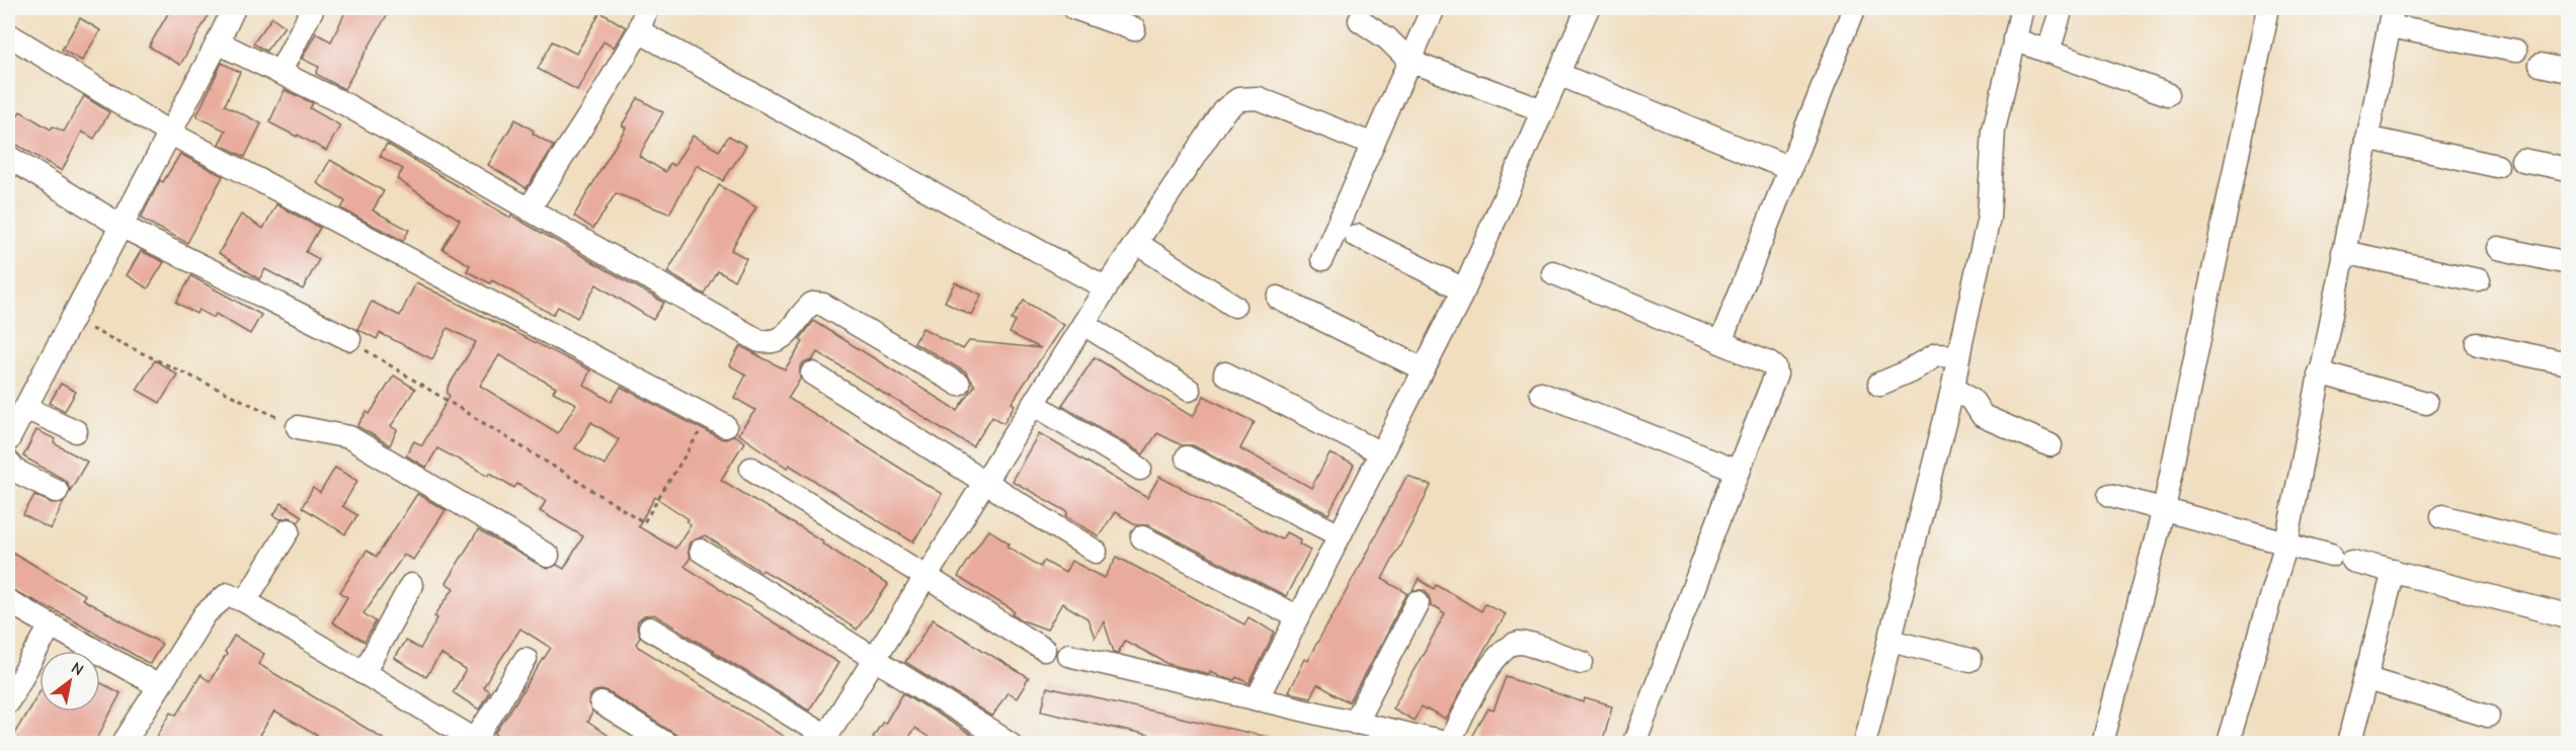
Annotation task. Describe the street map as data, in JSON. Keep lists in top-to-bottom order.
{
  "north": "top right"
}
